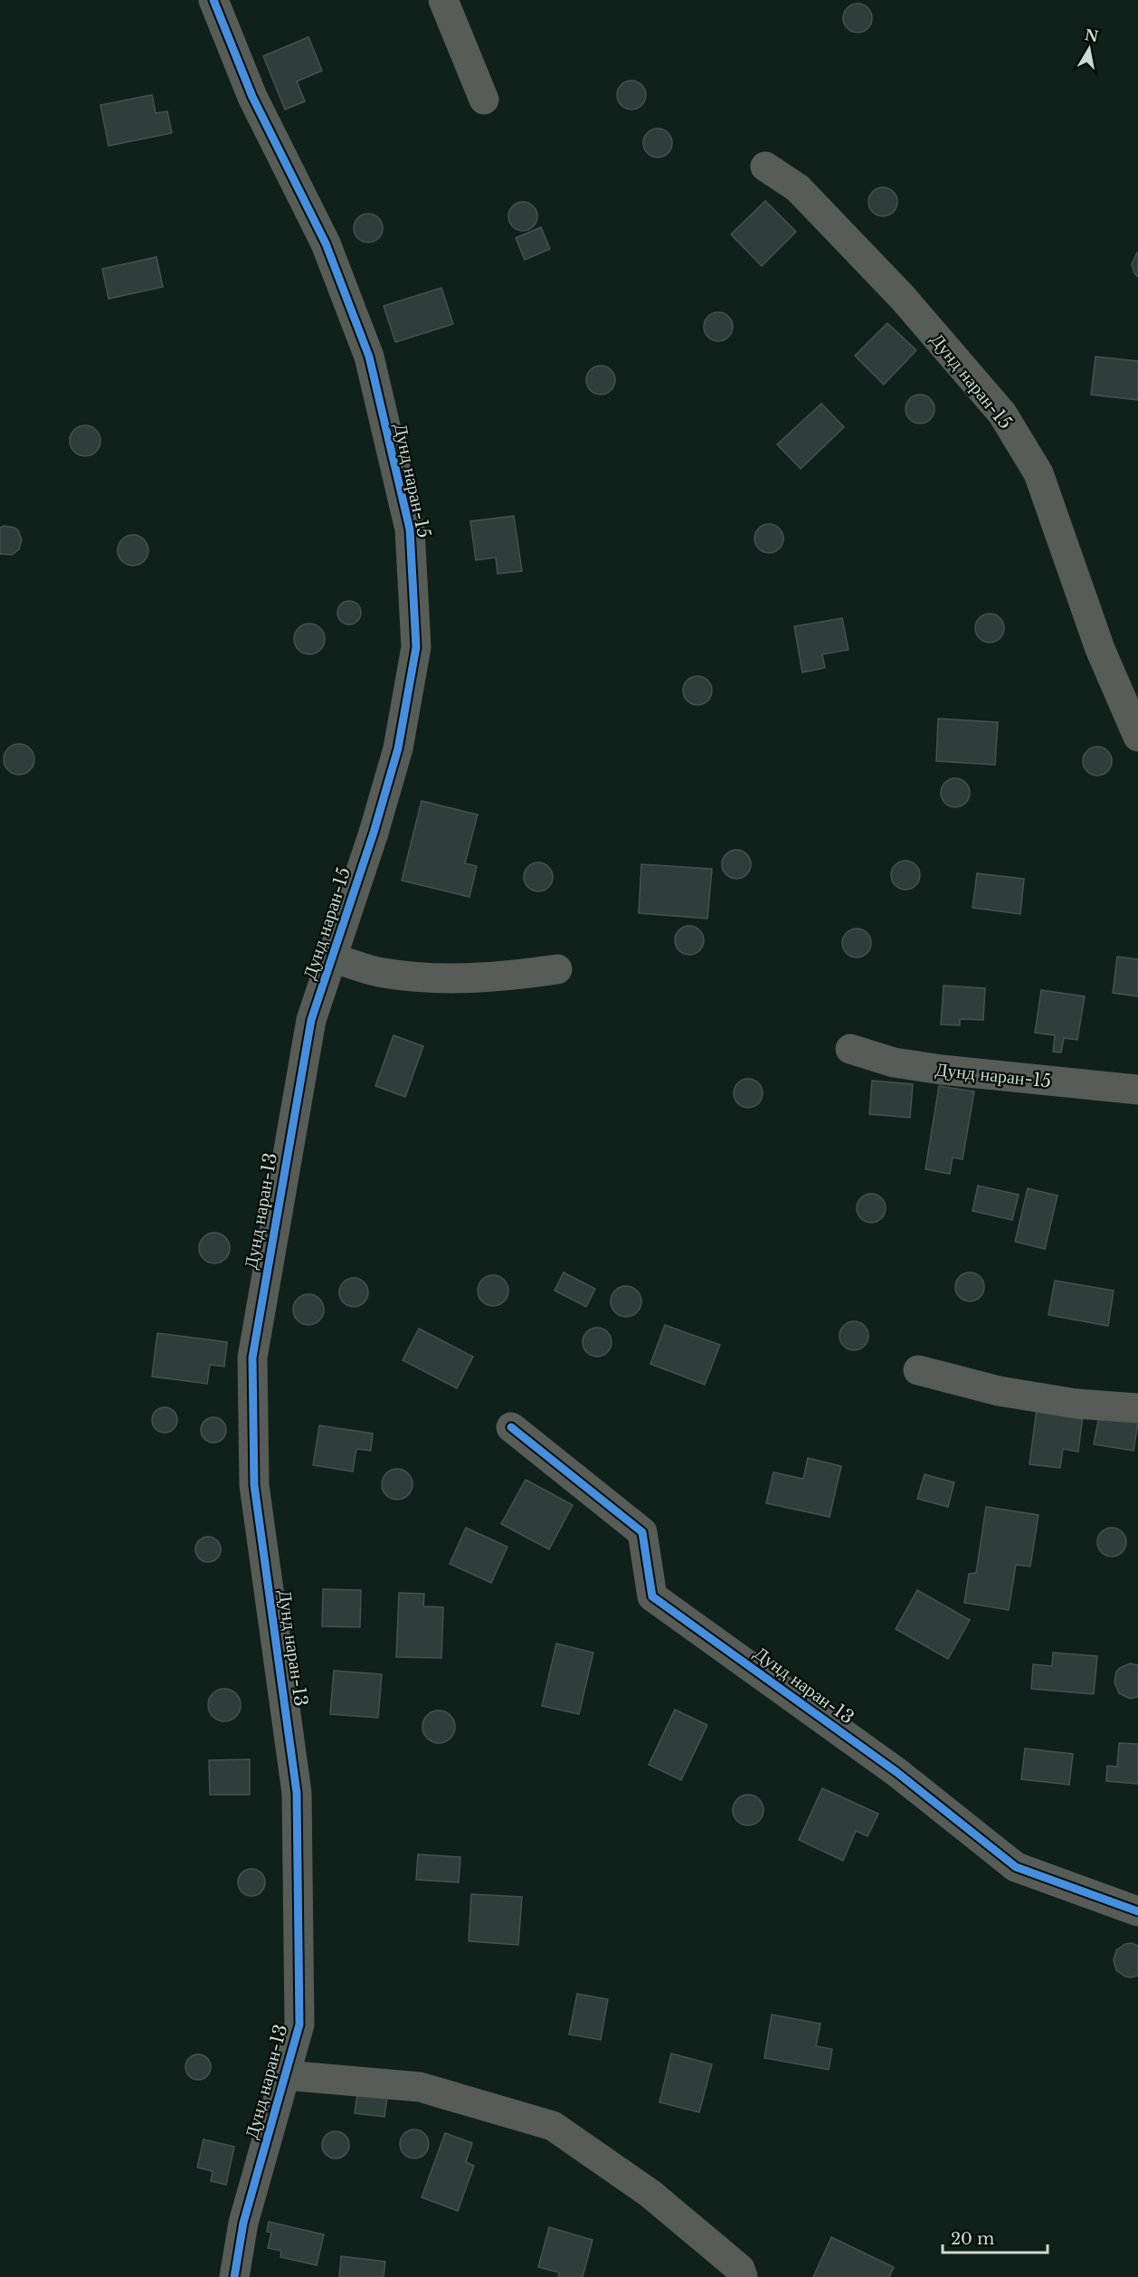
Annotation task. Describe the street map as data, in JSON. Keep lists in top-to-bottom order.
{
  "streets": {
    "street": ["Дунд наран-15", "Дунд наран-13"]
  },
  "crossings": [
    ["Дунд наран-15", "Дунд наран-13"]
  ],
  "scale_bar": "20 m",
  "north": "top"
}
